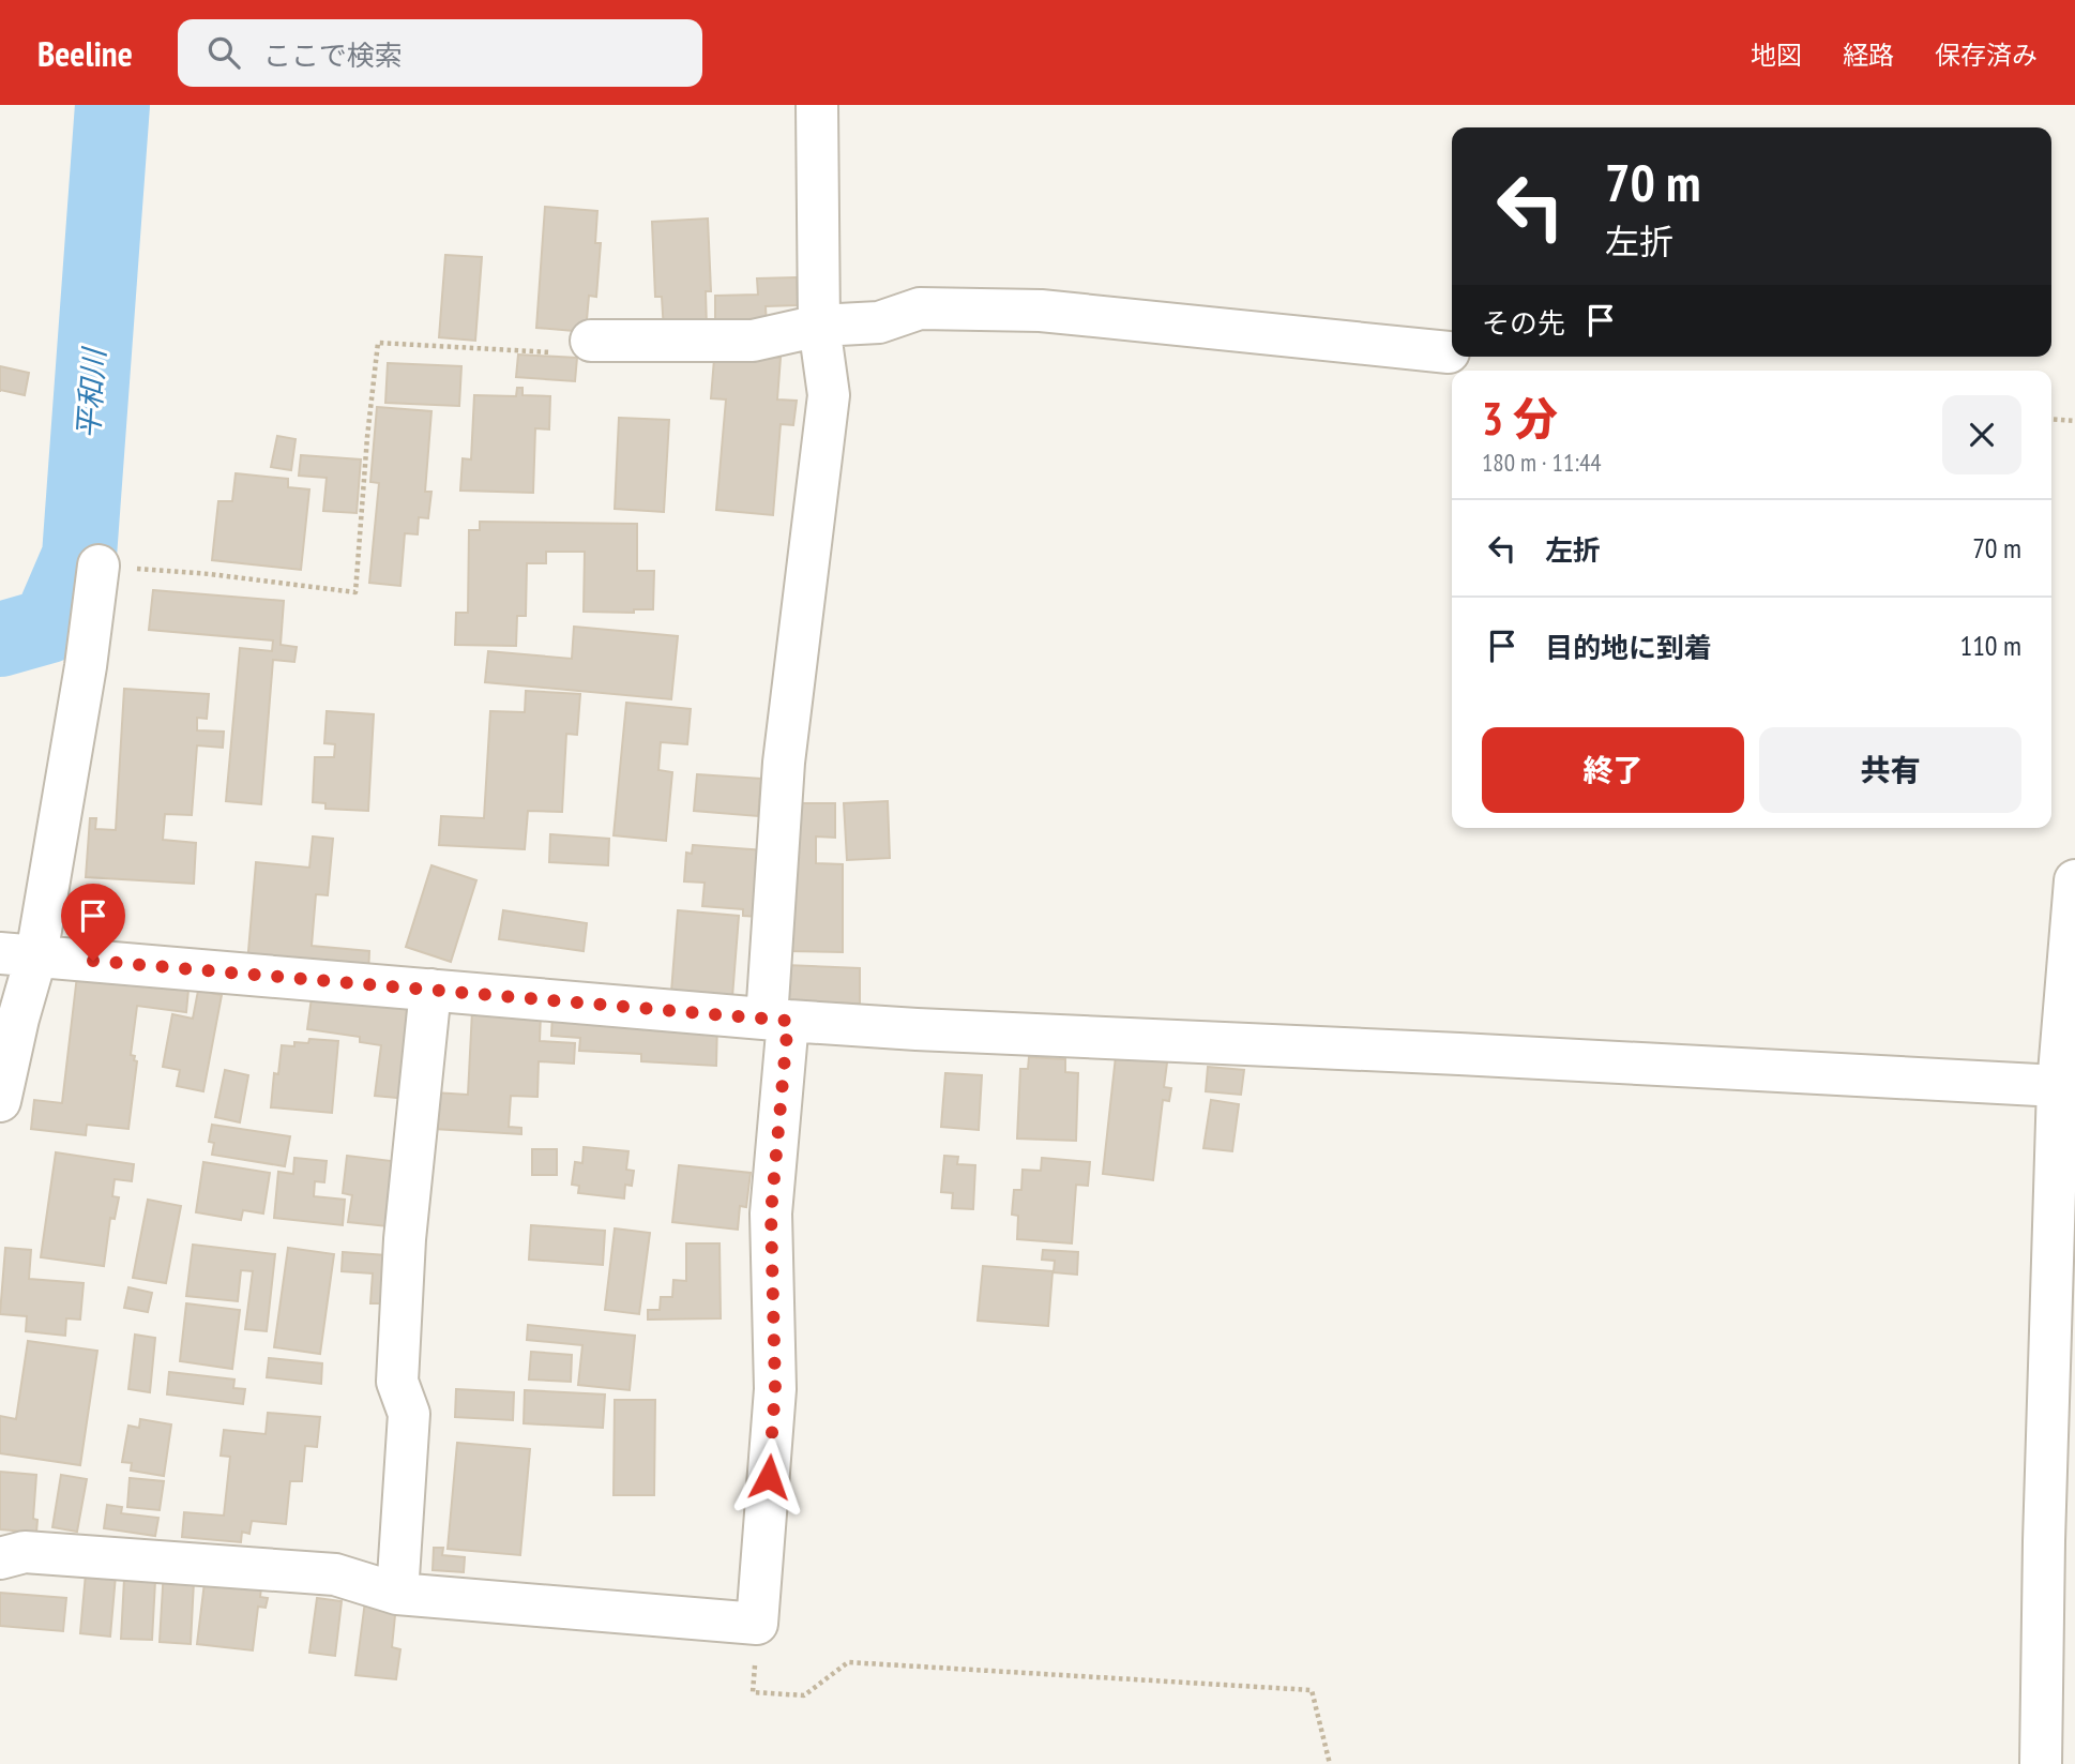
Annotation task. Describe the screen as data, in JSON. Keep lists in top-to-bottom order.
{
  "water": ["平和川"],
  "page": {
    "header": "Beeline",
    "search": "ここで検索",
    "nav": ["地図", "経路", "保存済み"],
    "turn": ["70 m", "左折"],
    "then": "その先",
    "heading": ["3 分", "180 m · 11:44"],
    "list": [
      {
        "name": "左折",
        "value": "70 m"
      },
      {
        "name": "目的地に到着",
        "value": "110 m"
      }
    ],
    "buttons": ["終了", "共有"]
  }
}
